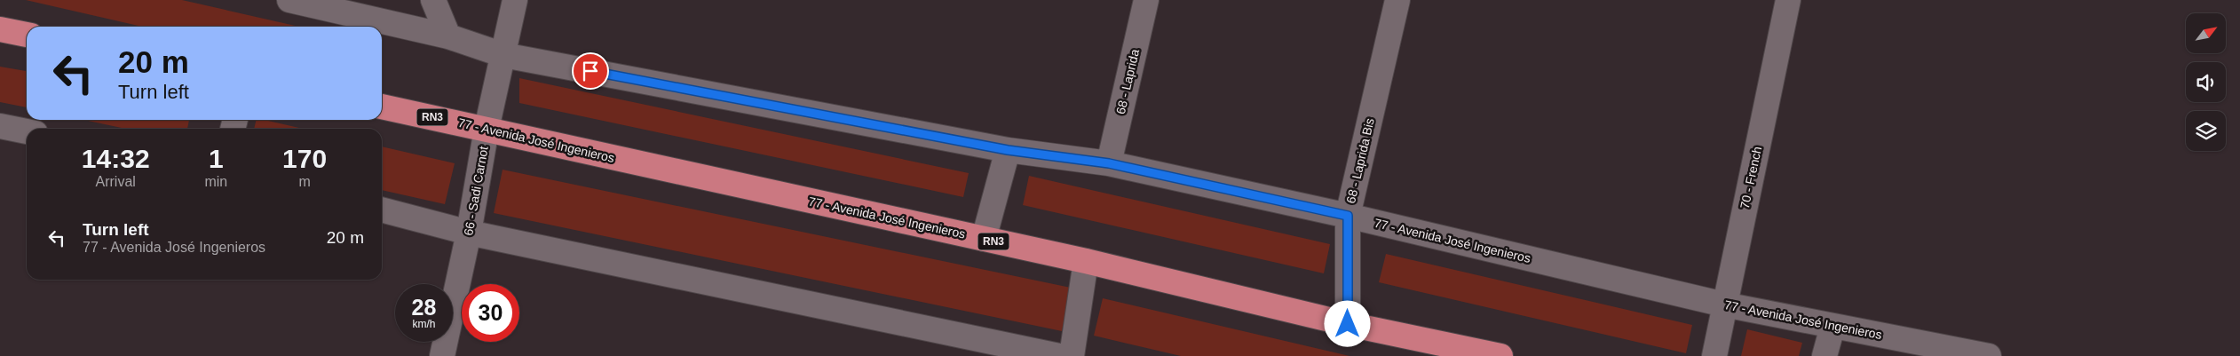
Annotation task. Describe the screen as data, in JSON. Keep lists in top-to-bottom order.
{
  "streets": {
    "highway": ["RN3", "77 - Avenida José Ingenieros"],
    "street": [
      "68 - Laprida",
      "68 - Laprida Bis",
      "70 - French",
      "66 - Sadi Carnot"
    ]
  },
  "crossings": [
    ["68 - Laprida", "77 - Avenida José Ingenieros"],
    ["77 - Avenida José Ingenieros", "68 - Laprida Bis"],
    ["77 - Avenida José Ingenieros", "70 - French"],
    ["77 - Avenida José Ingenieros", "66 - Sadi Carnot"]
  ],
  "north": "top right",
  "page": {
    "turn": ["20 m", "Turn left"],
    "eta": [
      "14:32",
      "Arrival",
      "1",
      "min",
      "170",
      "m"
    ],
    "list": [
      {
        "name": "Turn left",
        "note": "77 - Avenida José Ingenieros",
        "value": "20 m"
      }
    ],
    "speed": "28 km/h",
    "limit": "30"
  }
}
